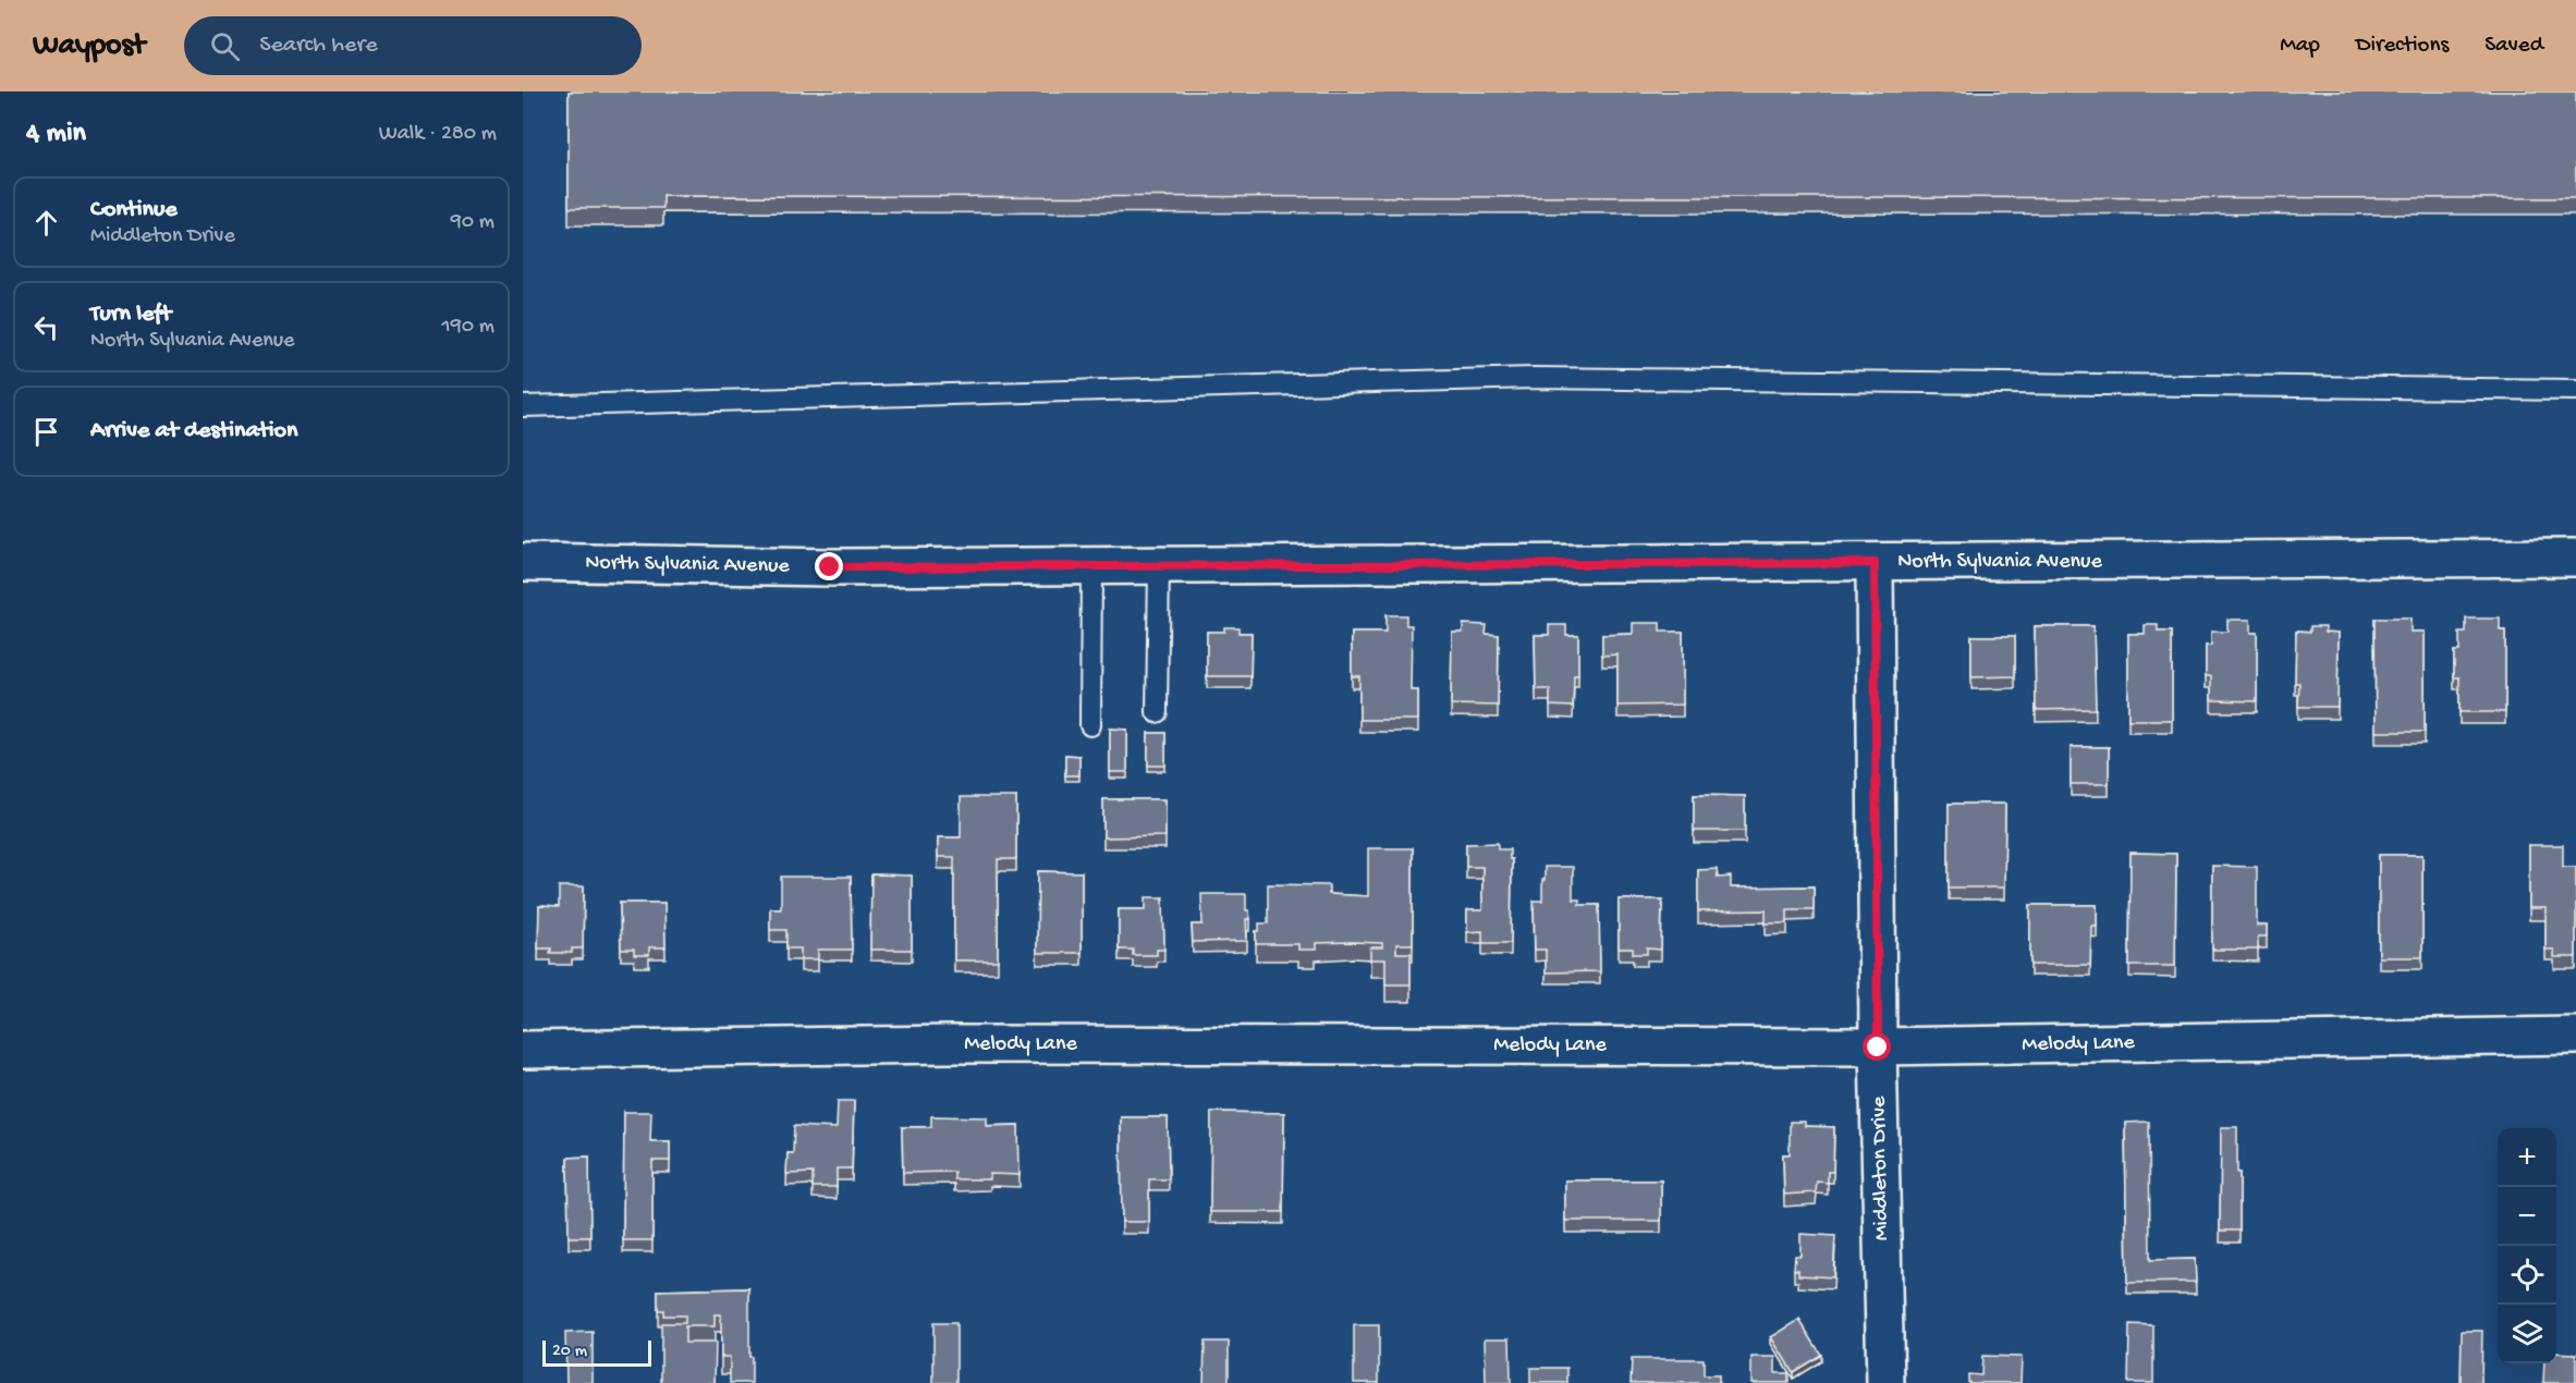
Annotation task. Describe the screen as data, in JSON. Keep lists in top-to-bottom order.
{
  "streets": {
    "street": ["North Sylvania Avenue", "Melody Lane", "Middleton Drive"]
  },
  "crossings": [
    ["North Sylvania Avenue", "Middleton Drive"],
    ["Melody Lane", "Middleton Drive"]
  ],
  "scale_bar": "20 m",
  "page": {
    "header": "Waypost",
    "search": "Search here",
    "nav": ["Map", "Directions", "Saved"],
    "heading": ["4 min", "Walk · 280 m"],
    "list": [
      ["Continue", "Middleton Drive", "90 m"],
      ["Turn left", "North Sylvania Avenue", "190 m"],
      "Arrive at destination"
    ],
    "map_buttons": ["+", "−"],
    "scale": "20 m"
  }
}
